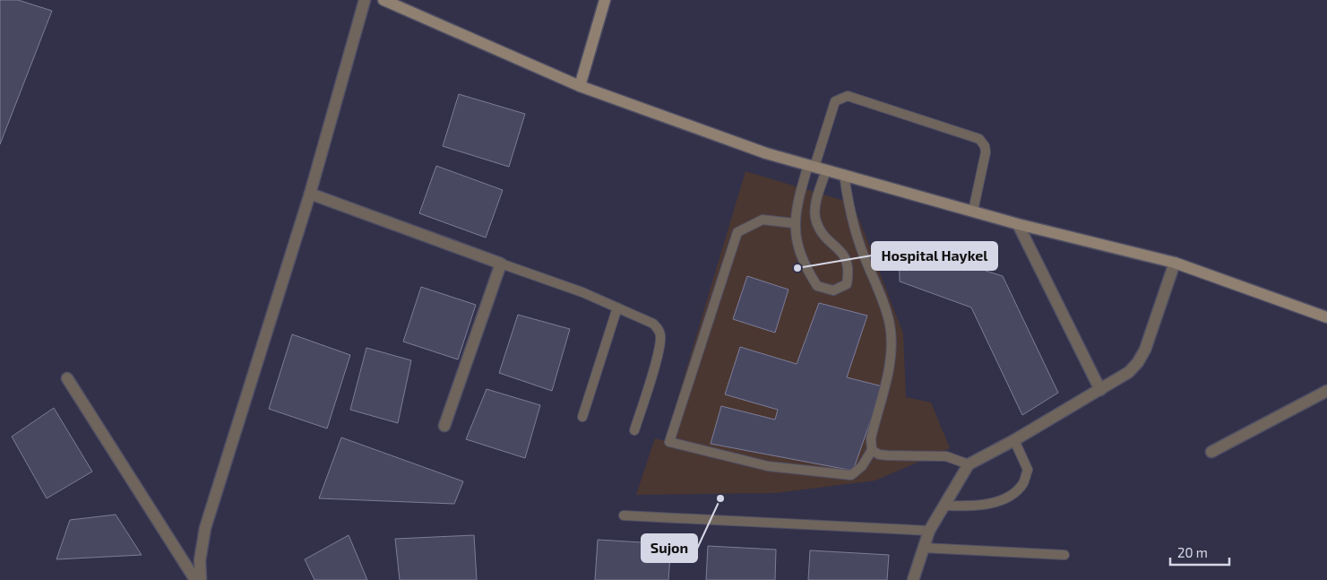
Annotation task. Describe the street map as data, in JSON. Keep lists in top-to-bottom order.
{
  "places": ["Hospital Haykel", "Sujon"],
  "scale_bar": "20 m"
}
